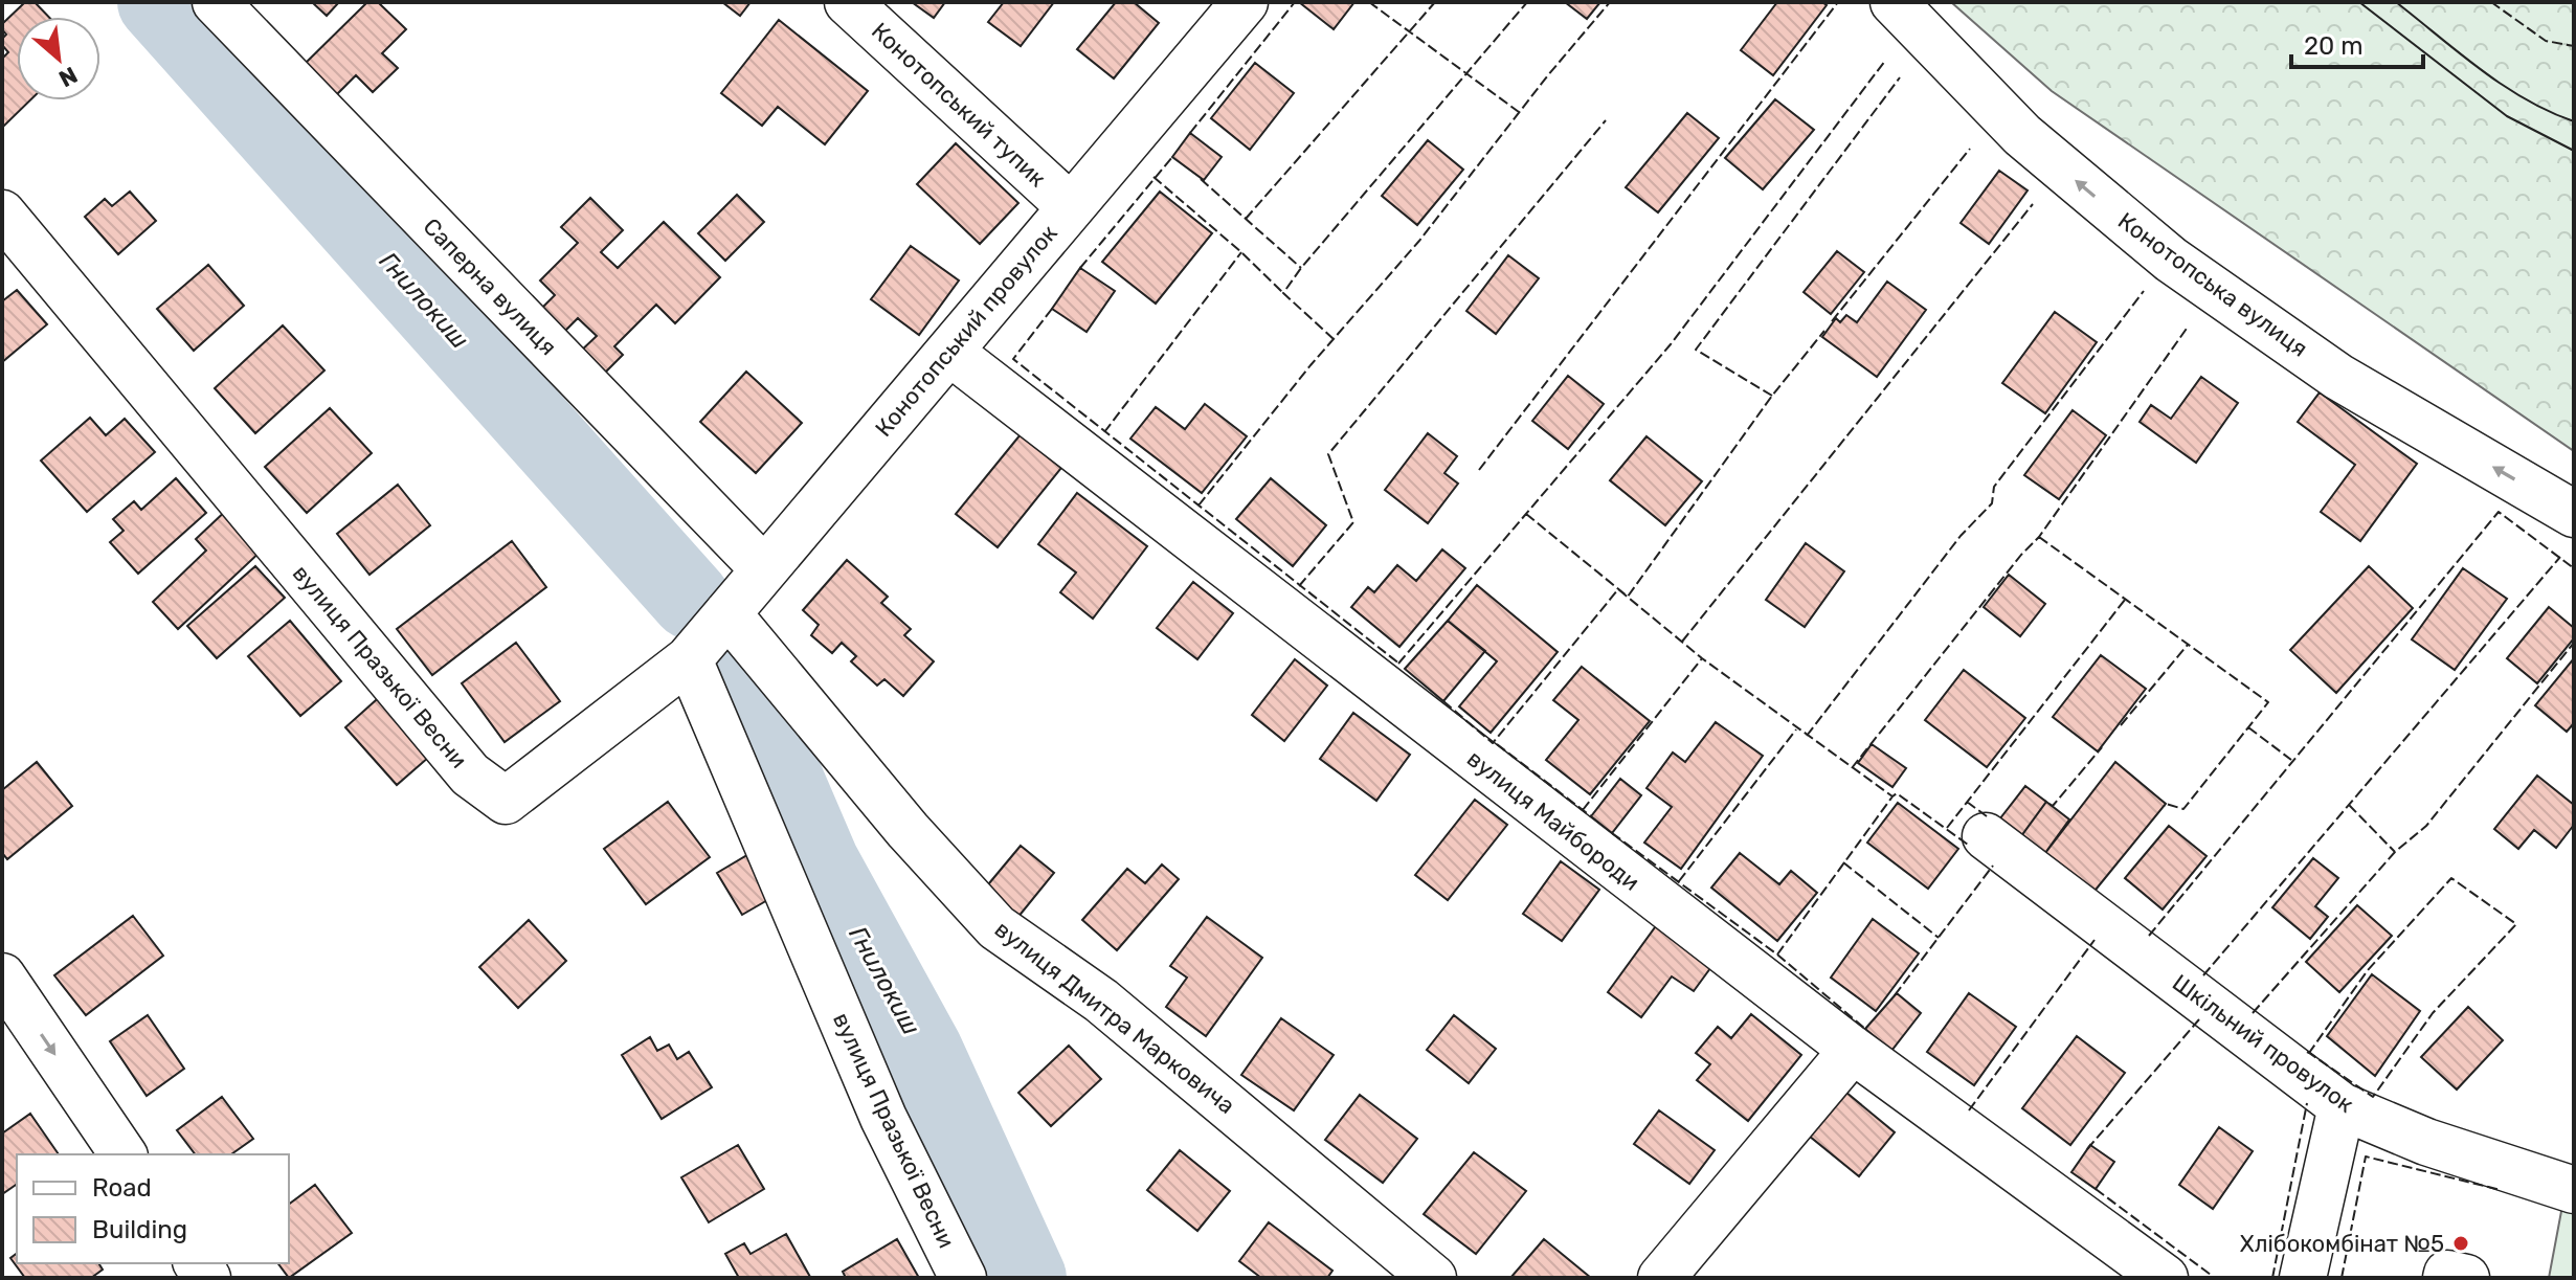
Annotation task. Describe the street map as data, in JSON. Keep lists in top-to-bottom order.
{
  "streets": {
    "street": [
      "Конотопський тупик",
      "Конотопська вулиця",
      "Саперна вулиця",
      "Конотопський провулок",
      "вулиця Празької Весни",
      "вулиця Майбороди",
      "вулиця Дмитра Марковича",
      "Шкільний провулок"
    ]
  },
  "crossings": [
    ["Конотопський тупик", "Конотопський провулок"],
    ["Саперна вулиця", "Конотопський провулок"],
    ["Конотопський провулок", "вулиця Празької Весни"],
    ["Конотопський провулок", "вулиця Майбороди"],
    ["Конотопський провулок", "вулиця Дмитра Марковича"]
  ],
  "one_way": ["Конотопська вулиця"],
  "water": ["Гнилокиш"],
  "places": ["Хлібокомбінат №5"],
  "legend": ["Road", "Building"],
  "scale_bar": "20 m",
  "north": "bottom right"
}
